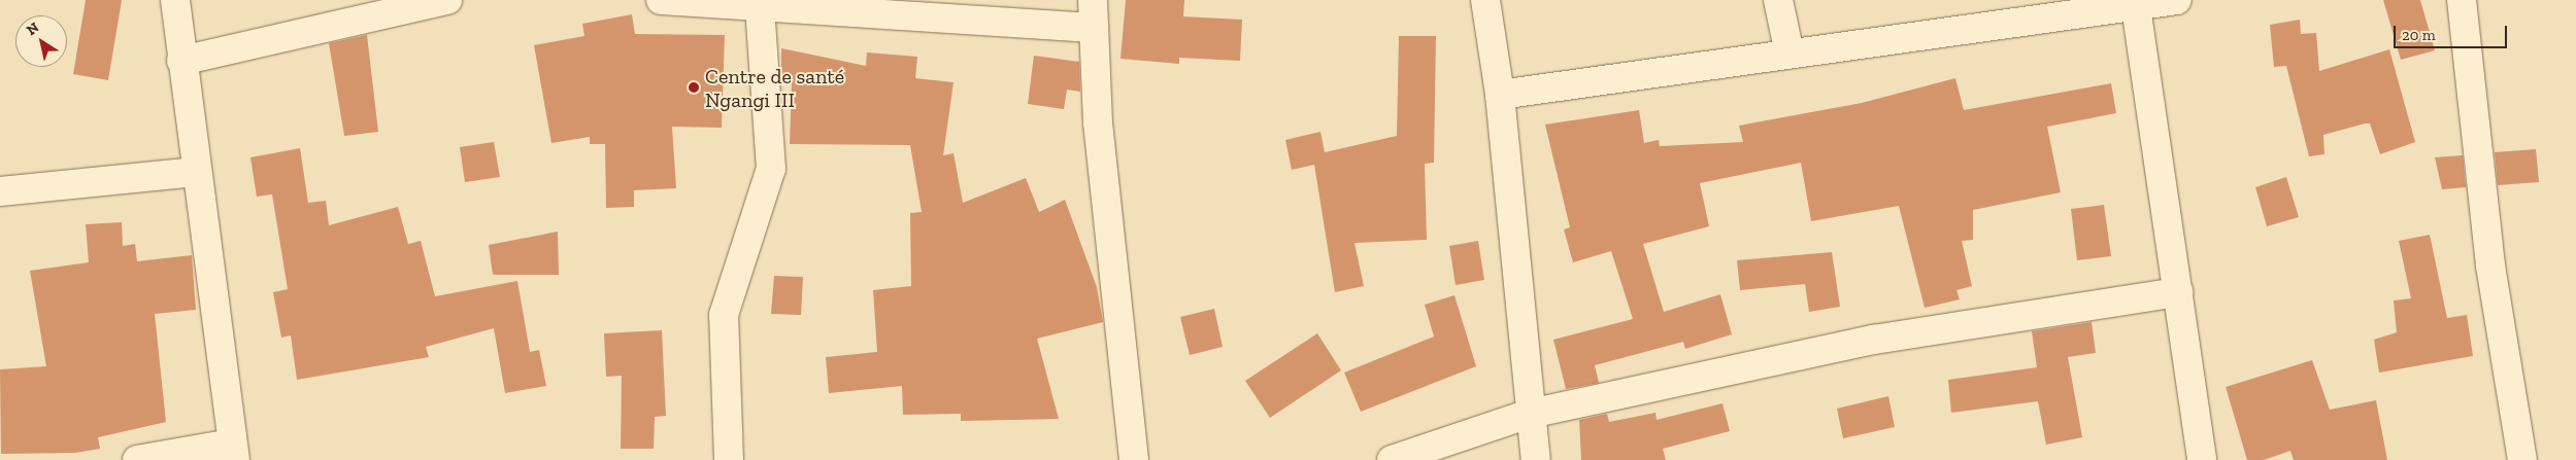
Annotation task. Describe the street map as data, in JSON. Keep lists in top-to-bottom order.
{
  "places": ["Centre de santé Ngangi III"],
  "scale_bar": "20 m",
  "north": "top left"
}
